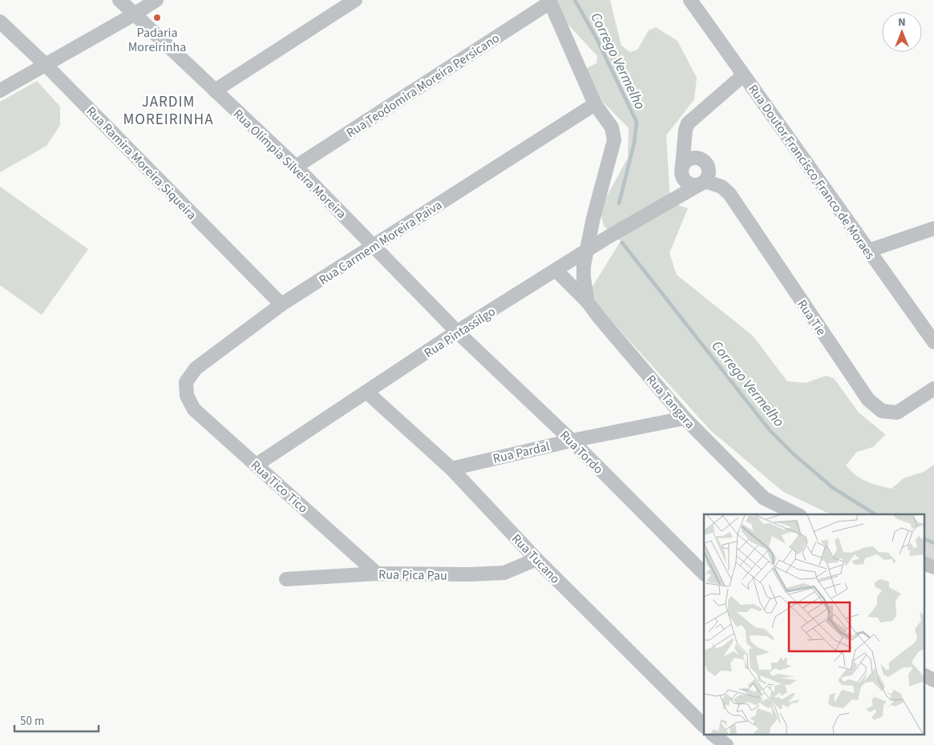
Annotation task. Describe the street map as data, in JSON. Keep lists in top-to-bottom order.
{
  "streets": {
    "street": [
      "Rua Teodomira Moreira Persicano",
      "Rua Ramira Moreira Siqueira",
      "Rua Olímpia Silveira Moreira",
      "Rua Doutor Francisco Franco de Moraes",
      "Rua Carmem Moreira Paiva",
      "Rua Tie",
      "Rua Pintassilgo",
      "Rua Tangara",
      "Rua Pardal",
      "Rua Tordo",
      "Rua Tico Tico",
      "Rua Tucano",
      "Rua Pica Pau"
    ]
  },
  "crossings": [
    ["Rua Teodomira Moreira Persicano", "Rua Olímpia Silveira Moreira"],
    ["Rua Ramira Moreira Siqueira", "Rua Carmem Moreira Paiva"],
    ["Rua Olímpia Silveira Moreira", "Rua Carmem Moreira Paiva"],
    ["Rua Olímpia Silveira Moreira", "Rua Pintassilgo"],
    ["Rua Olímpia Silveira Moreira", "Rua Tordo"],
    ["Rua Carmem Moreira Paiva", "Rua Tico Tico"],
    ["Rua Tie", "Rua Pintassilgo"],
    ["Rua Pintassilgo", "Rua Tangara"],
    ["Rua Pintassilgo", "Rua Tordo"],
    ["Rua Pintassilgo", "Rua Tico Tico"],
    ["Rua Pintassilgo", "Rua Tucano"],
    ["Rua Tangara", "Rua Pardal"],
    ["Rua Pardal", "Rua Tordo"],
    ["Rua Pardal", "Rua Tucano"],
    ["Rua Tico Tico", "Rua Pica Pau"],
    ["Rua Tucano", "Rua Pica Pau"]
  ],
  "districts": ["JARDIM MOREIRINHA"],
  "water": ["Corrego Vermelho"],
  "places": ["Padaria Moreirinha"],
  "scale_bar": "50 m",
  "north": "top"
}
